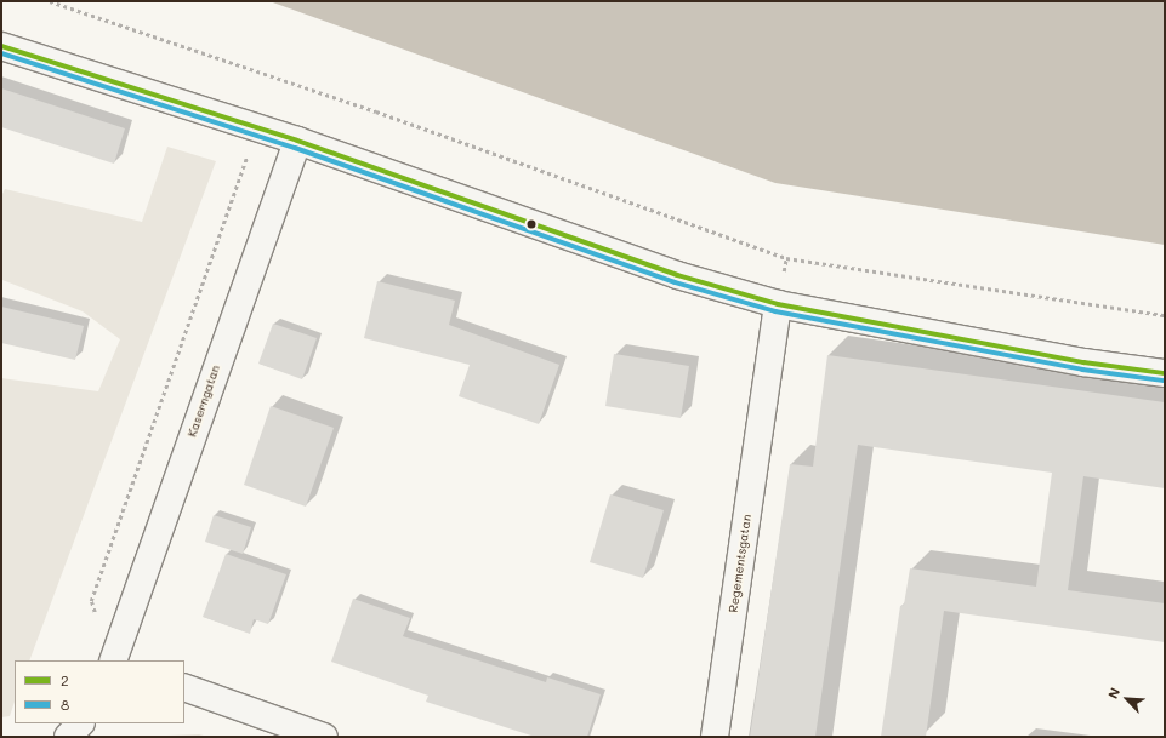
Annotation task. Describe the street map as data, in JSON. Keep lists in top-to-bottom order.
{
  "streets": {
    "street": ["Kaserngatan", "Regementsgatan"]
  },
  "lines": ["transit line 2", "transit line 8"],
  "legend": ["2", "8"],
  "north": "top left"
}
